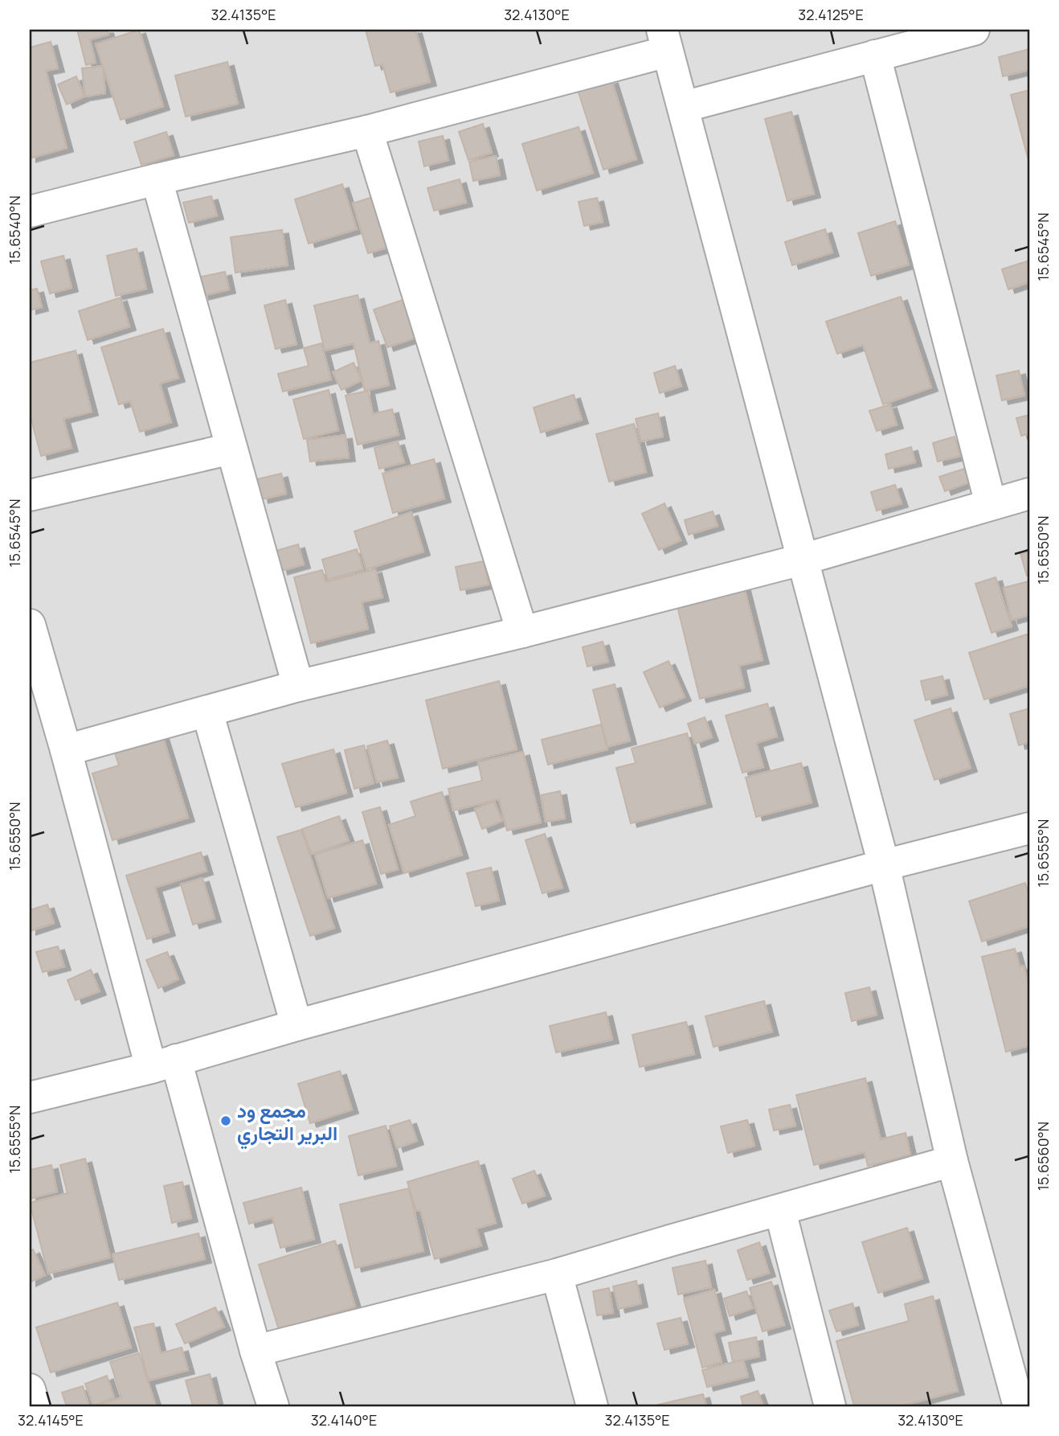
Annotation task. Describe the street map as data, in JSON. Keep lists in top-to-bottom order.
{
  "places": ["مجمع ود البرير التجاري"],
  "coordinates": [
    "32.4135°E",
    "32.4130°E",
    "32.4125°E",
    "15.6540°N",
    "15.6545°N",
    "15.6550°N",
    "15.6555°N",
    "15.6560°N",
    "32.4145°E",
    "32.4140°E"
  ]
}
